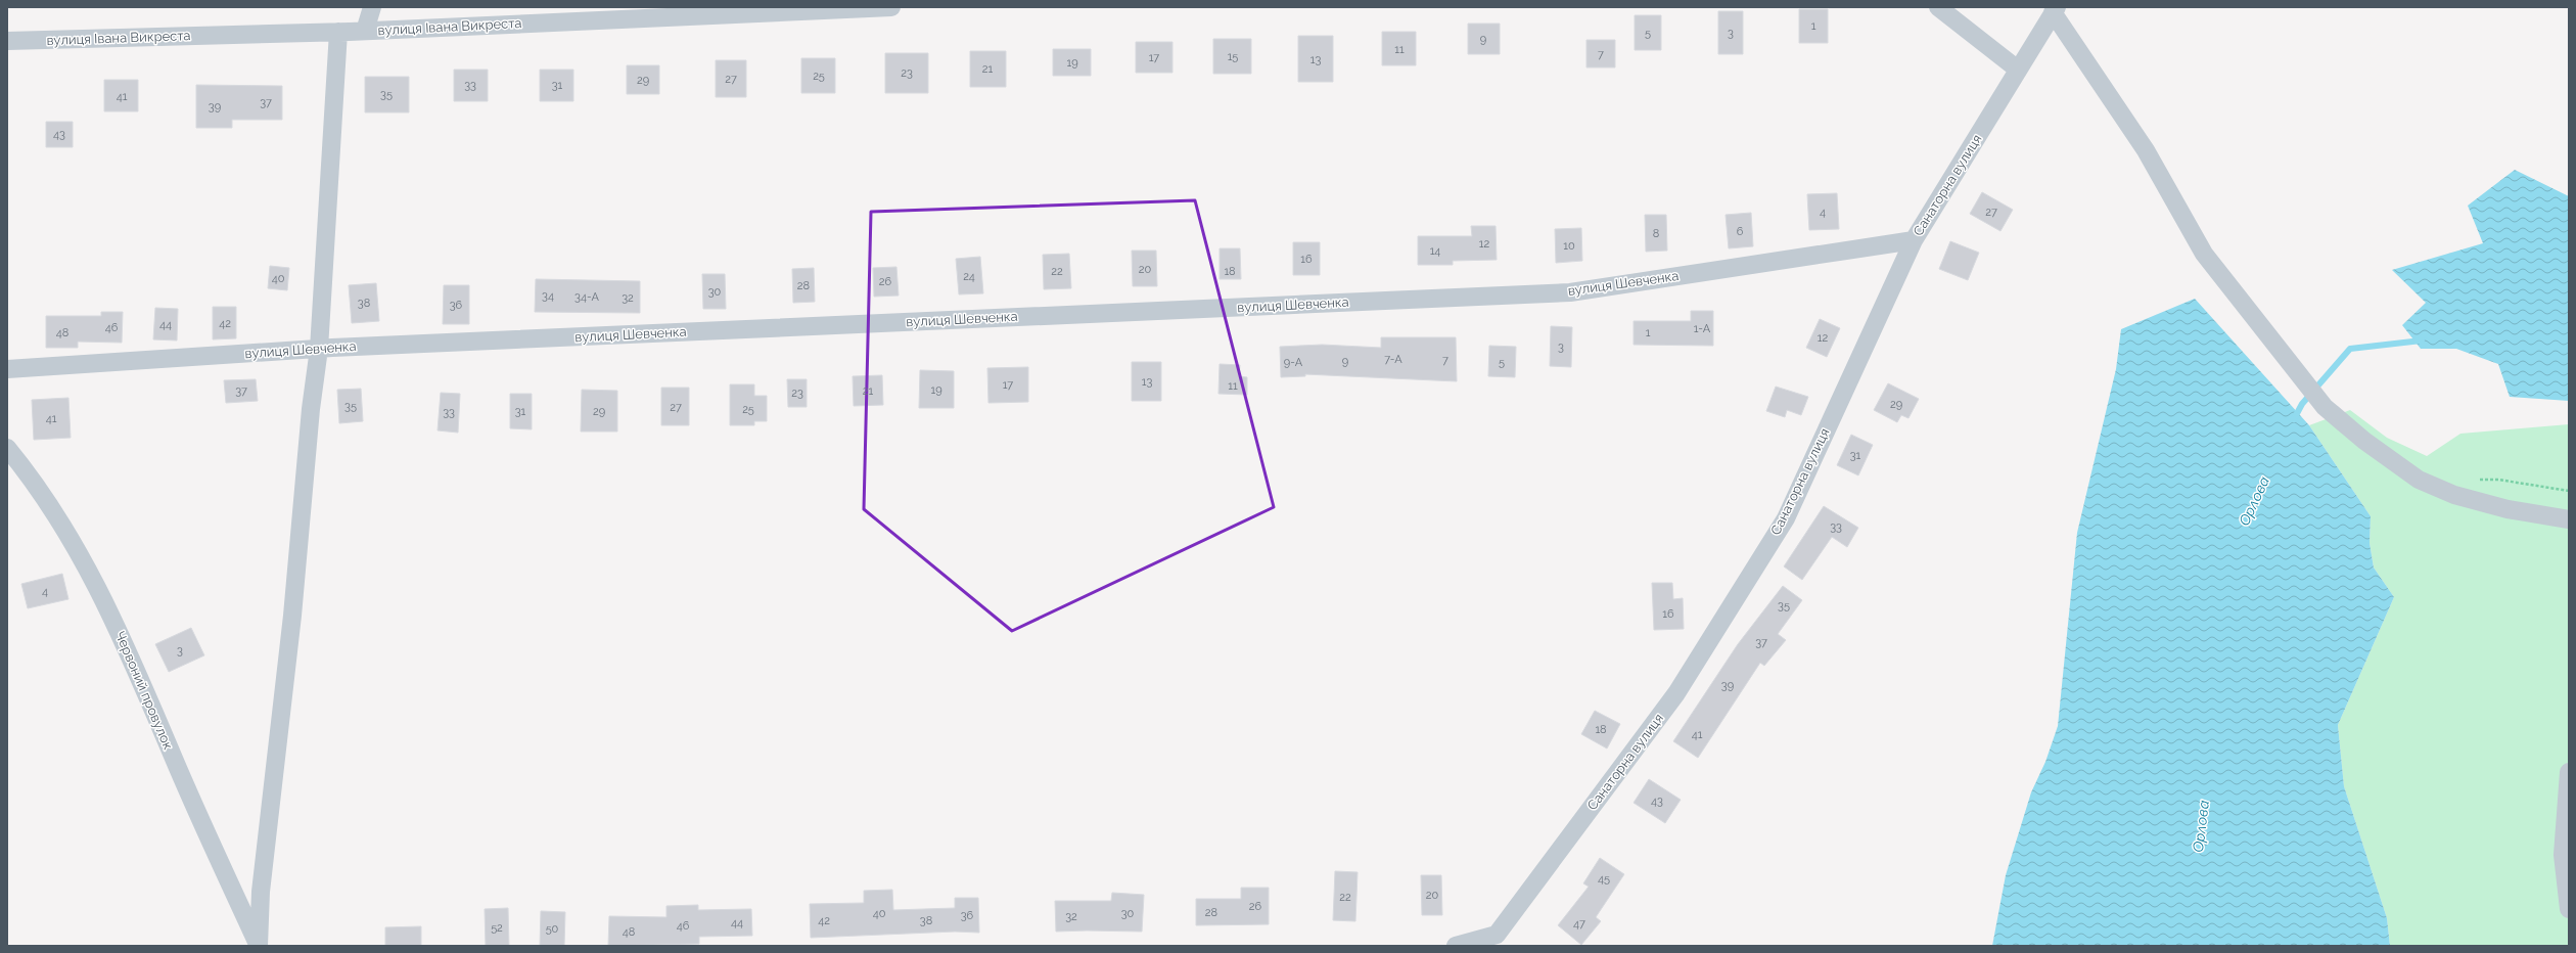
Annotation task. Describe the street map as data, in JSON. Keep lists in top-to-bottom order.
{
  "streets": {
    "street": [
      "вулиця Івана Викреста",
      "Санаторна вулиця",
      "вулиця Шевченка",
      "Червоний провулок"
    ]
  },
  "crossings": [
    ["Санаторна вулиця", "вулиця Шевченка"]
  ],
  "water": ["Орлова"],
  "house_numbers": [
    "1",
    "5",
    "3",
    "9",
    "11",
    "7",
    "15",
    "17",
    "13",
    "19",
    "21",
    "23",
    "25",
    "27",
    "29",
    "33",
    "31",
    "35",
    "41",
    "37",
    "39",
    "43",
    "4",
    "27",
    "6",
    "8",
    "12",
    "10",
    "14",
    "16",
    "20",
    "22",
    "18",
    "24",
    "40",
    "26",
    "28",
    "30",
    "34",
    "34-А",
    "32",
    "38",
    "36",
    "42",
    "44",
    "46",
    "1-А",
    "48",
    "1",
    "12",
    "3",
    "7-А",
    "7",
    "9",
    "9-А",
    "5",
    "13",
    "17",
    "11",
    "19",
    "37",
    "21",
    "23",
    "29",
    "35",
    "27",
    "25",
    "31",
    "29",
    "33",
    "41",
    "31",
    "33",
    "4",
    "35",
    "16",
    "37",
    "3",
    "39",
    "18",
    "41",
    "43",
    "45",
    "20",
    "22",
    "26",
    "28",
    "40",
    "30",
    "36",
    "32",
    "42",
    "38",
    "44",
    "47",
    "46",
    "52",
    "50",
    "48"
  ]
}
